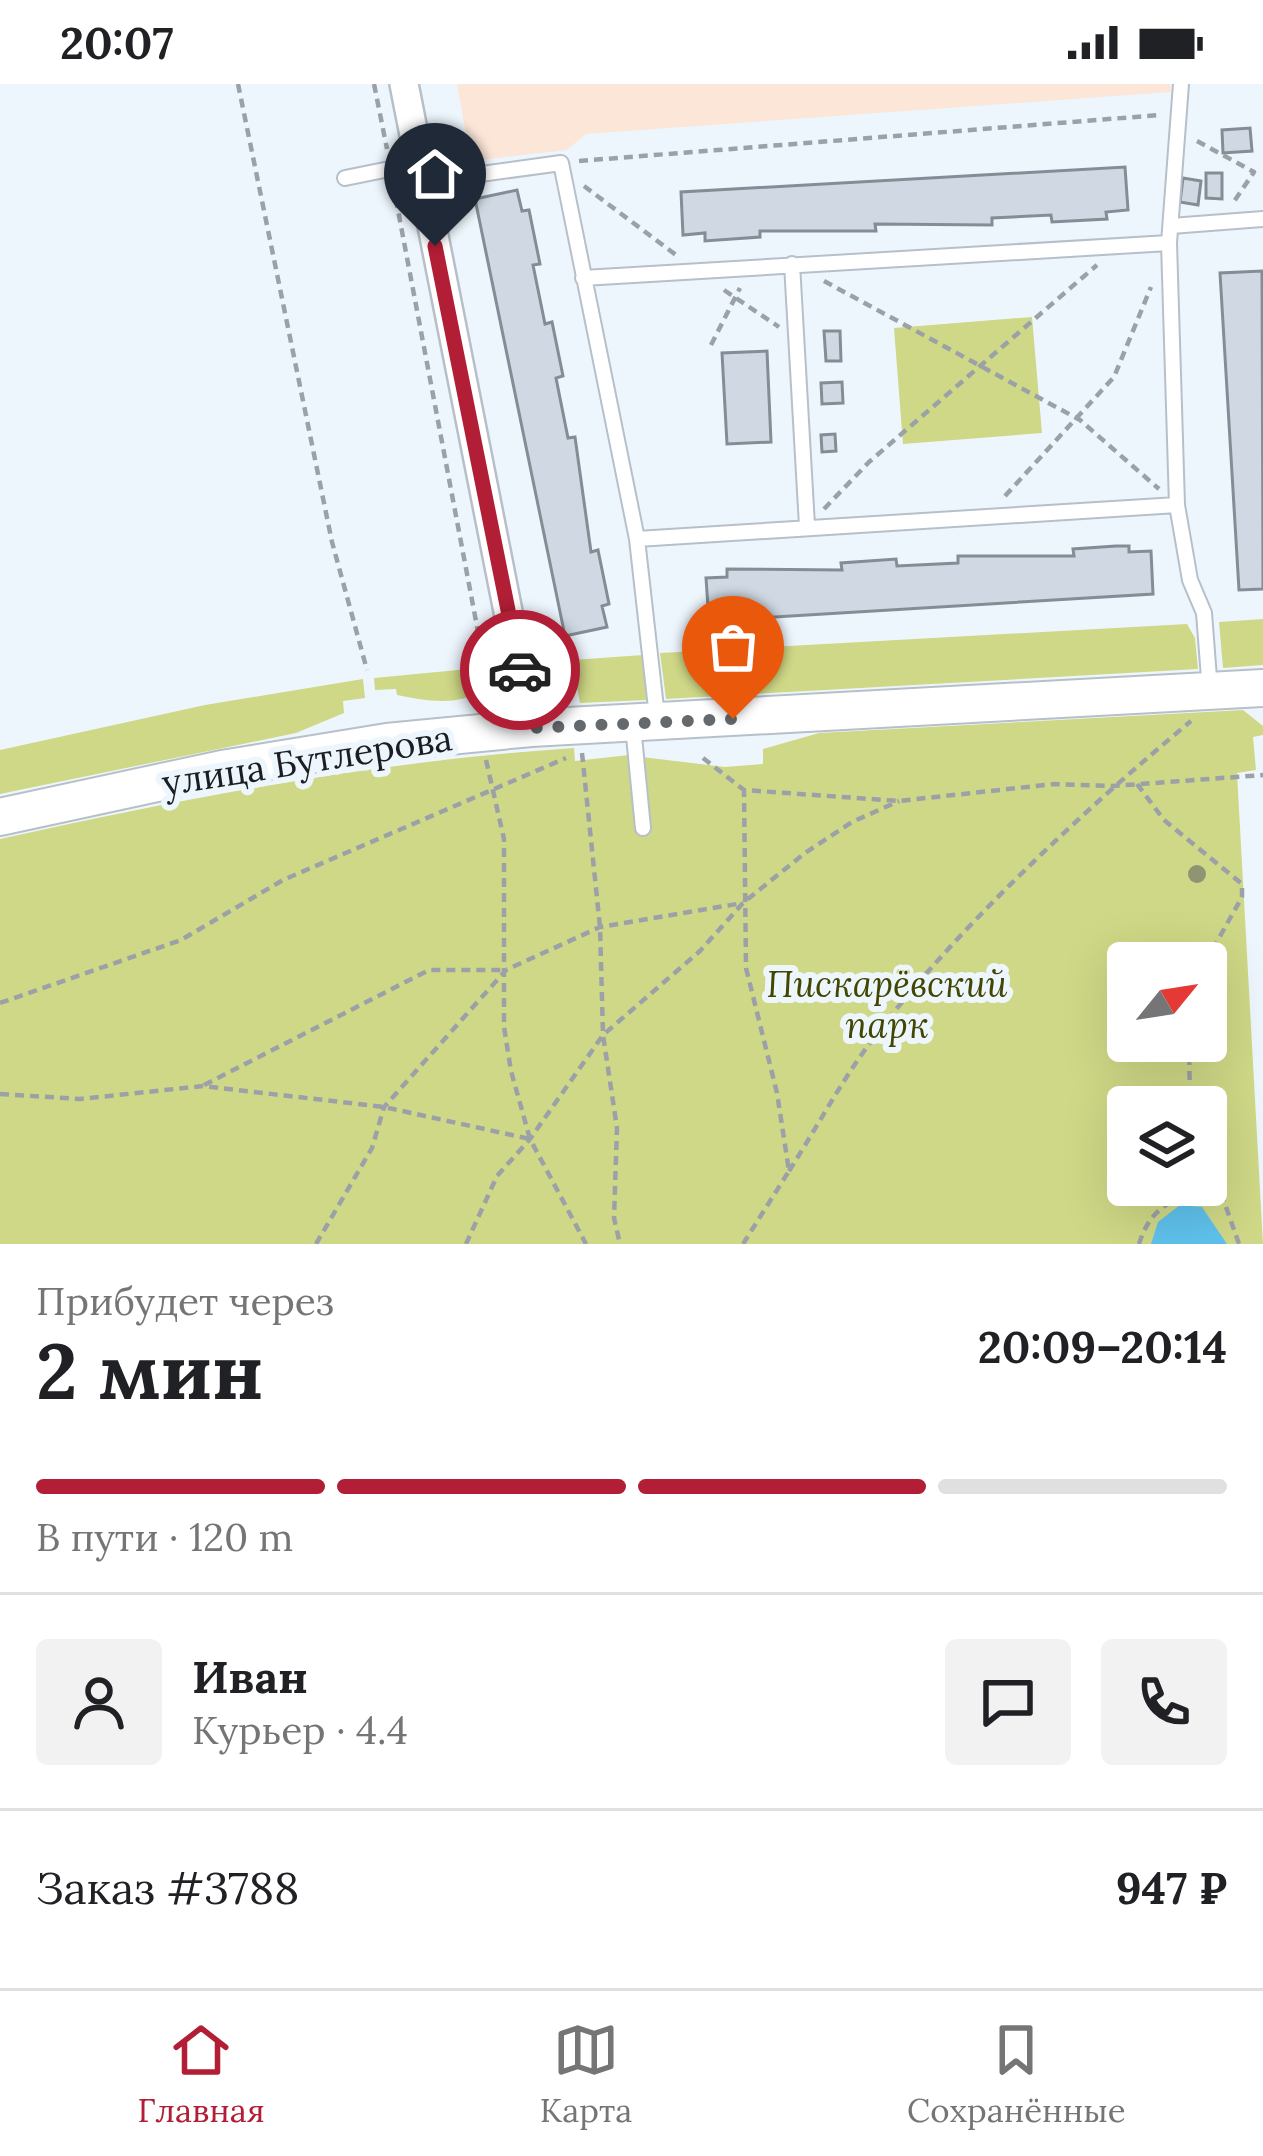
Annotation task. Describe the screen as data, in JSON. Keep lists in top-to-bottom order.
{
  "streets": {
    "street": ["улица Бутлерова"]
  },
  "parks": ["Пискарёвский парк"],
  "north": "top right",
  "page": {
    "status": "20:07",
    "heading": ["2 мин", "Прибудет через", "20:09–20:14"],
    "panel": [
      "Иван",
      "Курьер · 4.4",
      "Заказ #3788",
      "947 ₽"
    ],
    "bar": "В пути · 120 m",
    "tabs": ["Главная", "Карта", "Сохранённые"]
  }
}
